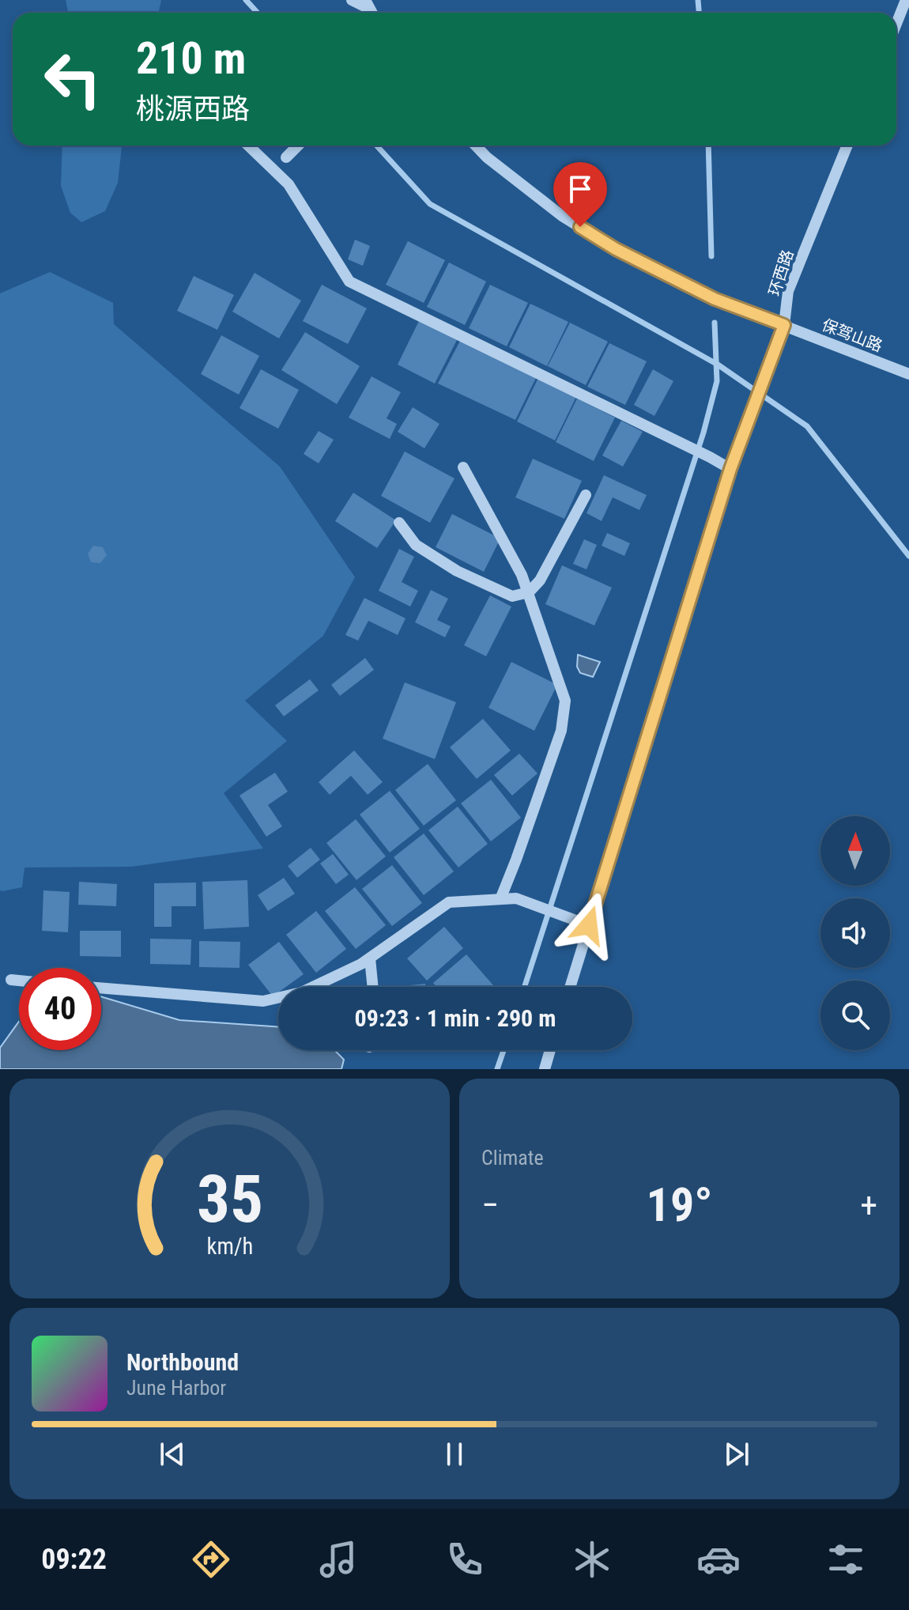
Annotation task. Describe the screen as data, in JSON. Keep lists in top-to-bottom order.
{
  "streets": {
    "street": ["环西路", "保驾山路"]
  },
  "crossings": [
    ["环西路", "保驾山路"]
  ],
  "north": "top",
  "page": {
    "turn": ["210 m", "桃源西路"],
    "limit": "40",
    "trip": "09:23 · 1 min · 290 m",
    "tile": "Climate",
    "heat": ["−", "19°", "+"],
    "song": ["Northbound", "June Harbor"],
    "tabs": "09:22",
    "gauge": ["35", "km/h"]
  }
}
